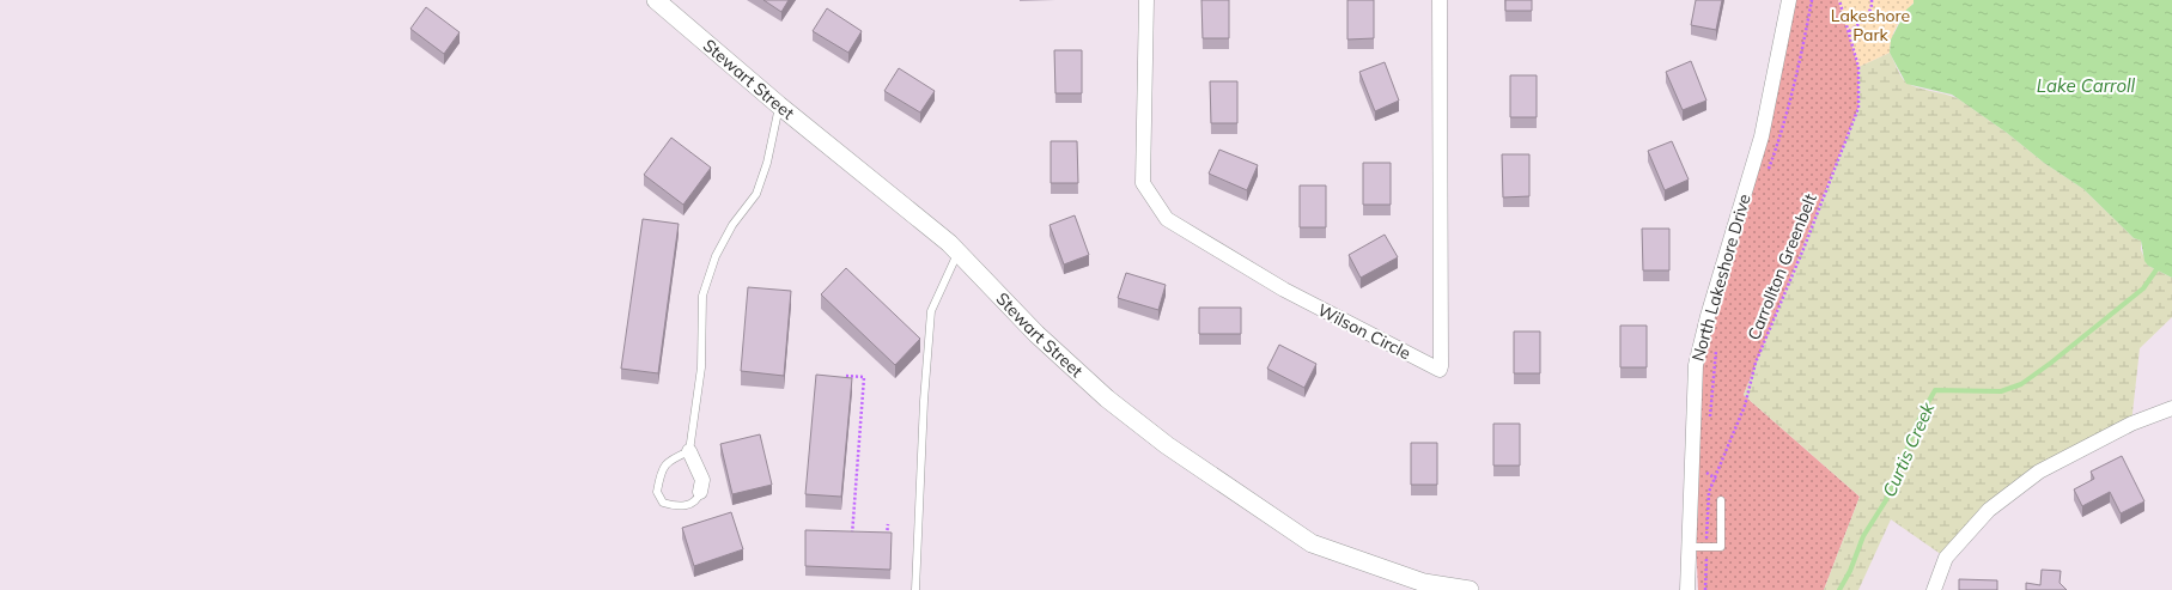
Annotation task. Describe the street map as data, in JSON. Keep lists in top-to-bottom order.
{
  "streets": {
    "street": ["Stewart Street", "North Lakeshore Drive", "Wilson Circle"],
    "path": ["Carrollton Greenbelt"]
  },
  "water": ["Lake Carroll", "Curtis Creek"],
  "parks": ["Lakeshore Park"]
}
